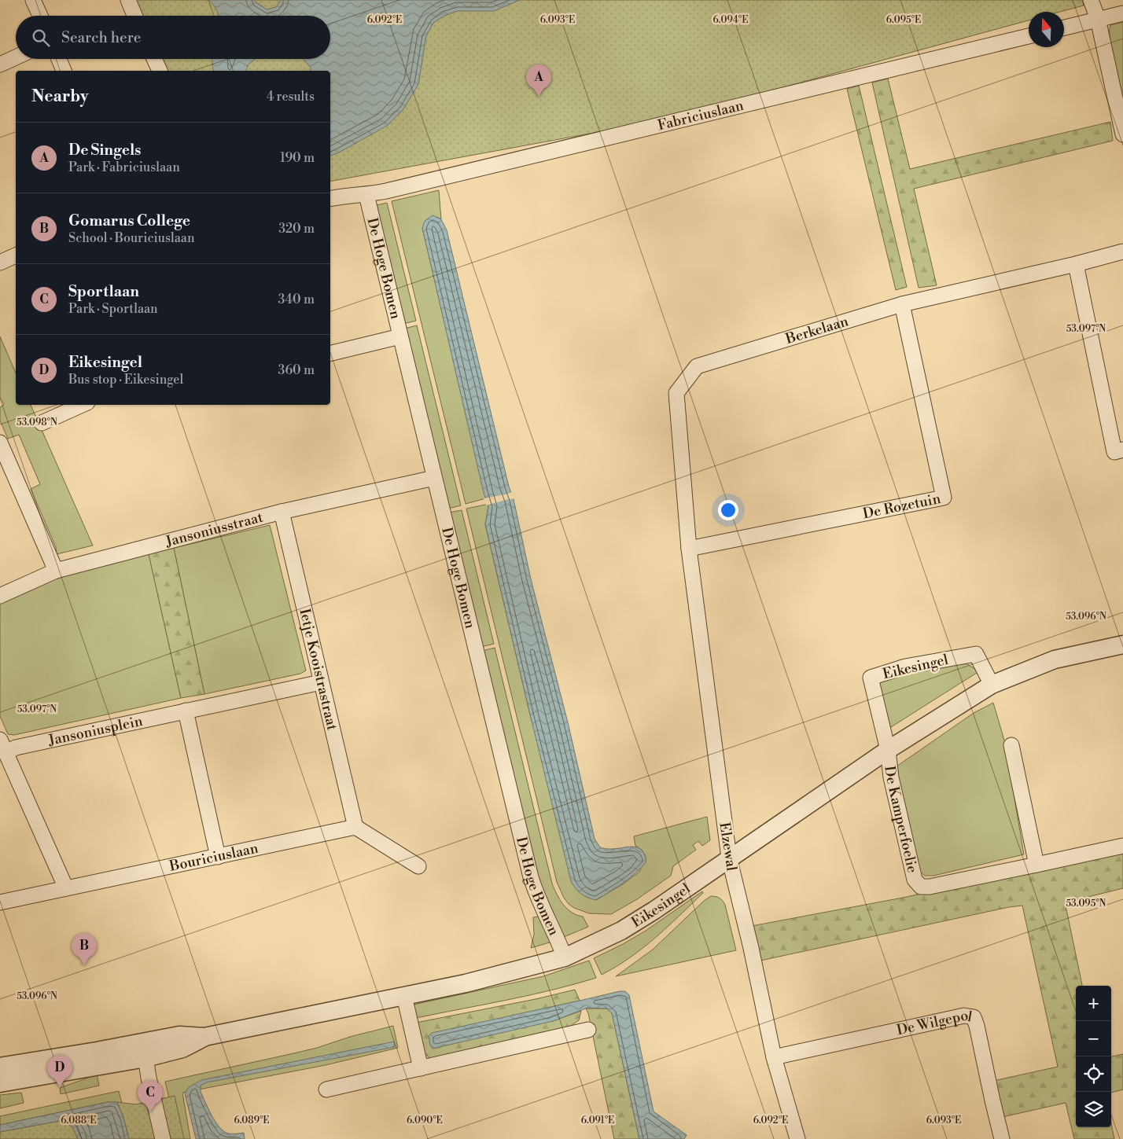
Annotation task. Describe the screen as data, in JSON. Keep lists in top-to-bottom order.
{
  "streets": {
    "street": [
      "Fabriciuslaan",
      "De Hoge Bomen",
      "Berkelaan",
      "De Rozetuin",
      "Jansoniusstraat",
      "Eikesingel",
      "Ietje Kooistrastraat",
      "Jansoniusplein",
      "De Kamperfoelie",
      "Elzewal",
      "Bouriciuslaan",
      "De Wilgepol"
    ]
  },
  "crossings": [
    ["Fabriciuslaan", "De Hoge Bomen"],
    ["De Hoge Bomen", "Jansoniusstraat"],
    ["De Hoge Bomen", "Eikesingel"],
    ["Berkelaan", "De Rozetuin"],
    ["Berkelaan", "Elzewal"],
    ["De Rozetuin", "Elzewal"],
    ["Jansoniusstraat", "Ietje Kooistrastraat"],
    ["Eikesingel", "De Kamperfoelie"],
    ["Eikesingel", "Elzewal"],
    ["Ietje Kooistrastraat", "Jansoniusplein"],
    ["Ietje Kooistrastraat", "Bouriciuslaan"],
    ["Elzewal", "De Wilgepol"]
  ],
  "north": "top",
  "page": {
    "search": "Search here",
    "pins": [
      "A",
      "B",
      "D",
      "C"
    ],
    "heading": ["Nearby", "4 results"],
    "list": [
      {
        "mark": "A",
        "name": "De Singels",
        "note": "Park · Fabriciuslaan",
        "value": "190 m"
      },
      {
        "mark": "B",
        "name": "Gomarus College",
        "note": "School · Bouriciuslaan",
        "value": "320 m"
      },
      {
        "mark": "C",
        "name": "Sportlaan",
        "note": "Park · Sportlaan",
        "value": "340 m"
      },
      {
        "mark": "D",
        "name": "Eikesingel",
        "note": "Bus stop · Eikesingel",
        "value": "360 m"
      }
    ],
    "map_buttons": ["+", "−"]
  },
  "coordinates": [
    "6.092°E",
    "6.093°E",
    "6.094°E",
    "6.095°E",
    "53.097°N",
    "53.098°N",
    "53.096°N",
    "53.095°N",
    "6.088°E",
    "6.089°E",
    "6.090°E",
    "6.091°E"
  ]
}
